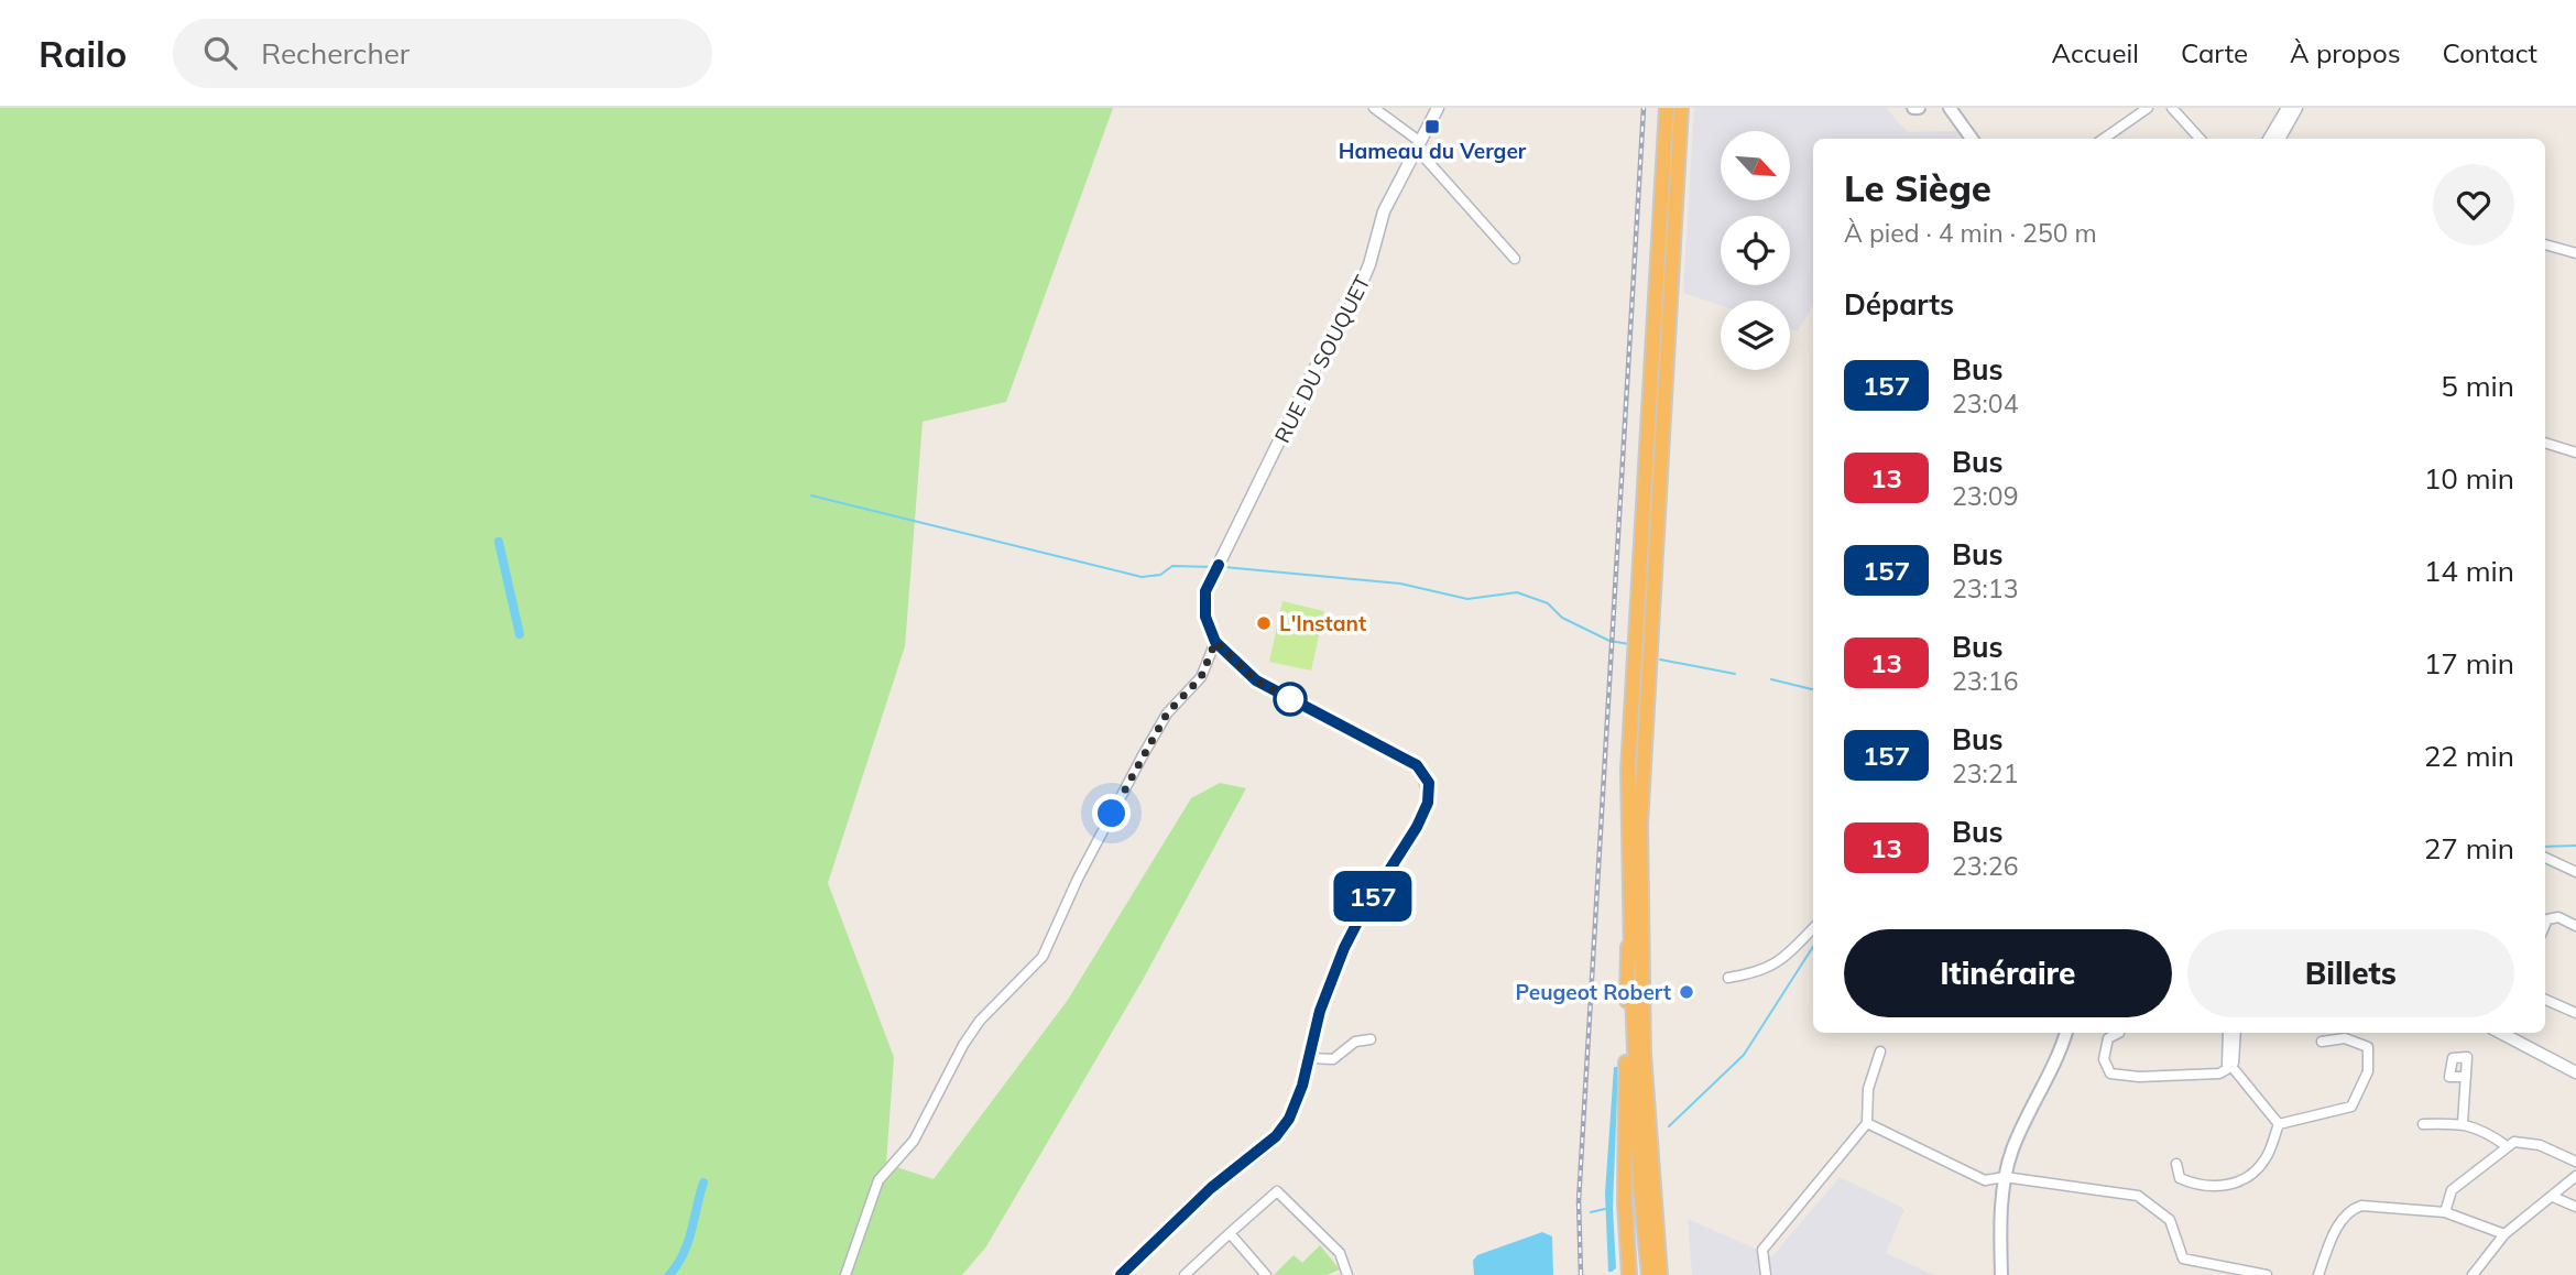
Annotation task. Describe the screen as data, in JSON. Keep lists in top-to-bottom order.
{
  "streets": {
    "street": ["RUE DU SOUQUET"]
  },
  "places": {
    "transit": ["Hameau du Verger"],
    "other": ["L'Instant", "Peugeot Robert"]
  },
  "lines": ["bus line 157"],
  "north": "bottom right",
  "page": {
    "header": "Railo",
    "search": "Rechercher",
    "nav": [
      "Accueil",
      "Carte",
      "À propos",
      "Contact"
    ],
    "on_map": "157",
    "heading": [
      ["Le Siège", "À pied · 4 min · 250 m"],
      "Départs"
    ],
    "list": [
      {
        "mark": "157",
        "name": "Bus",
        "note": "23:04",
        "value": "5 min"
      },
      {
        "mark": "13",
        "name": "Bus",
        "note": "23:09",
        "value": "10 min"
      },
      {
        "mark": "157",
        "name": "Bus",
        "note": "23:13",
        "value": "14 min"
      },
      {
        "mark": "13",
        "name": "Bus",
        "note": "23:16",
        "value": "17 min"
      },
      {
        "mark": "157",
        "name": "Bus",
        "note": "23:21",
        "value": "22 min"
      },
      {
        "mark": "13",
        "name": "Bus",
        "note": "23:26",
        "value": "27 min"
      }
    ],
    "buttons": ["Itinéraire", "Billets"]
  }
}
